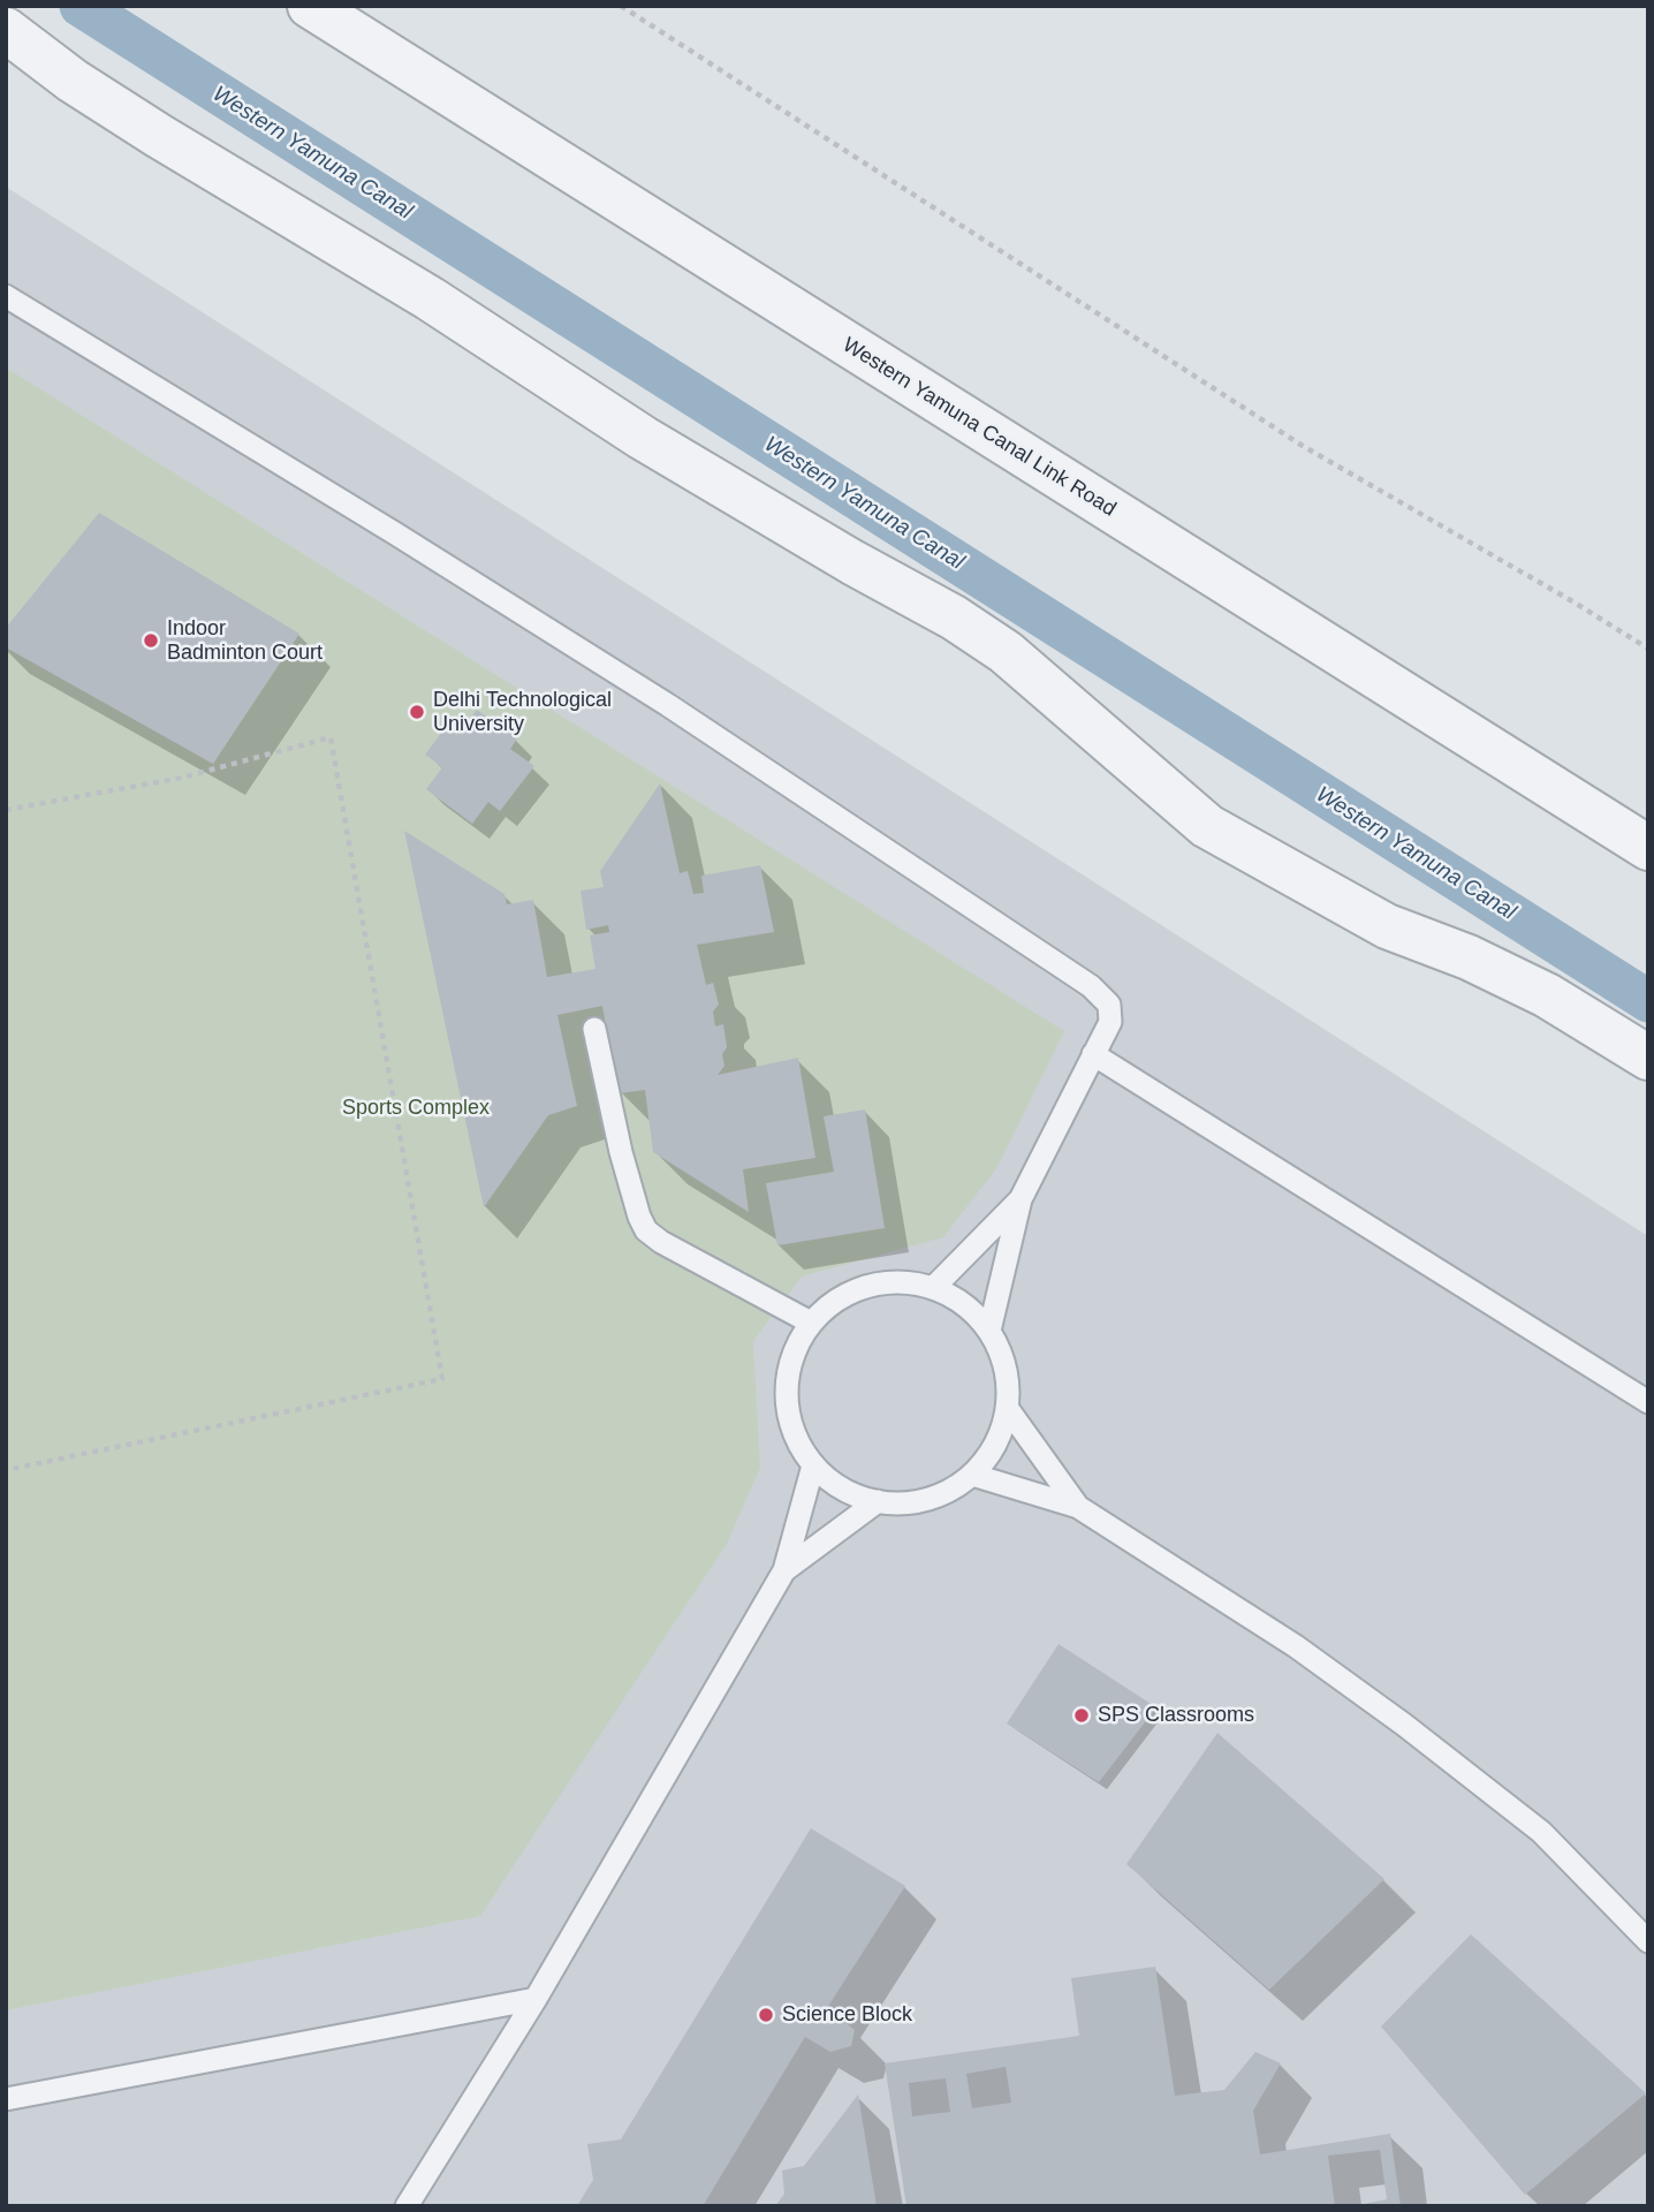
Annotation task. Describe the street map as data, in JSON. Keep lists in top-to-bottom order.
{
  "streets": {
    "street": ["Western Yamuna Canal Link Road"]
  },
  "water": ["Western Yamuna Canal"],
  "parks": ["Sports Complex"],
  "places": [
    "Indoor Badminton Court",
    "Delhi Technological University",
    "SPS Classrooms",
    "Science Block"
  ]
}
